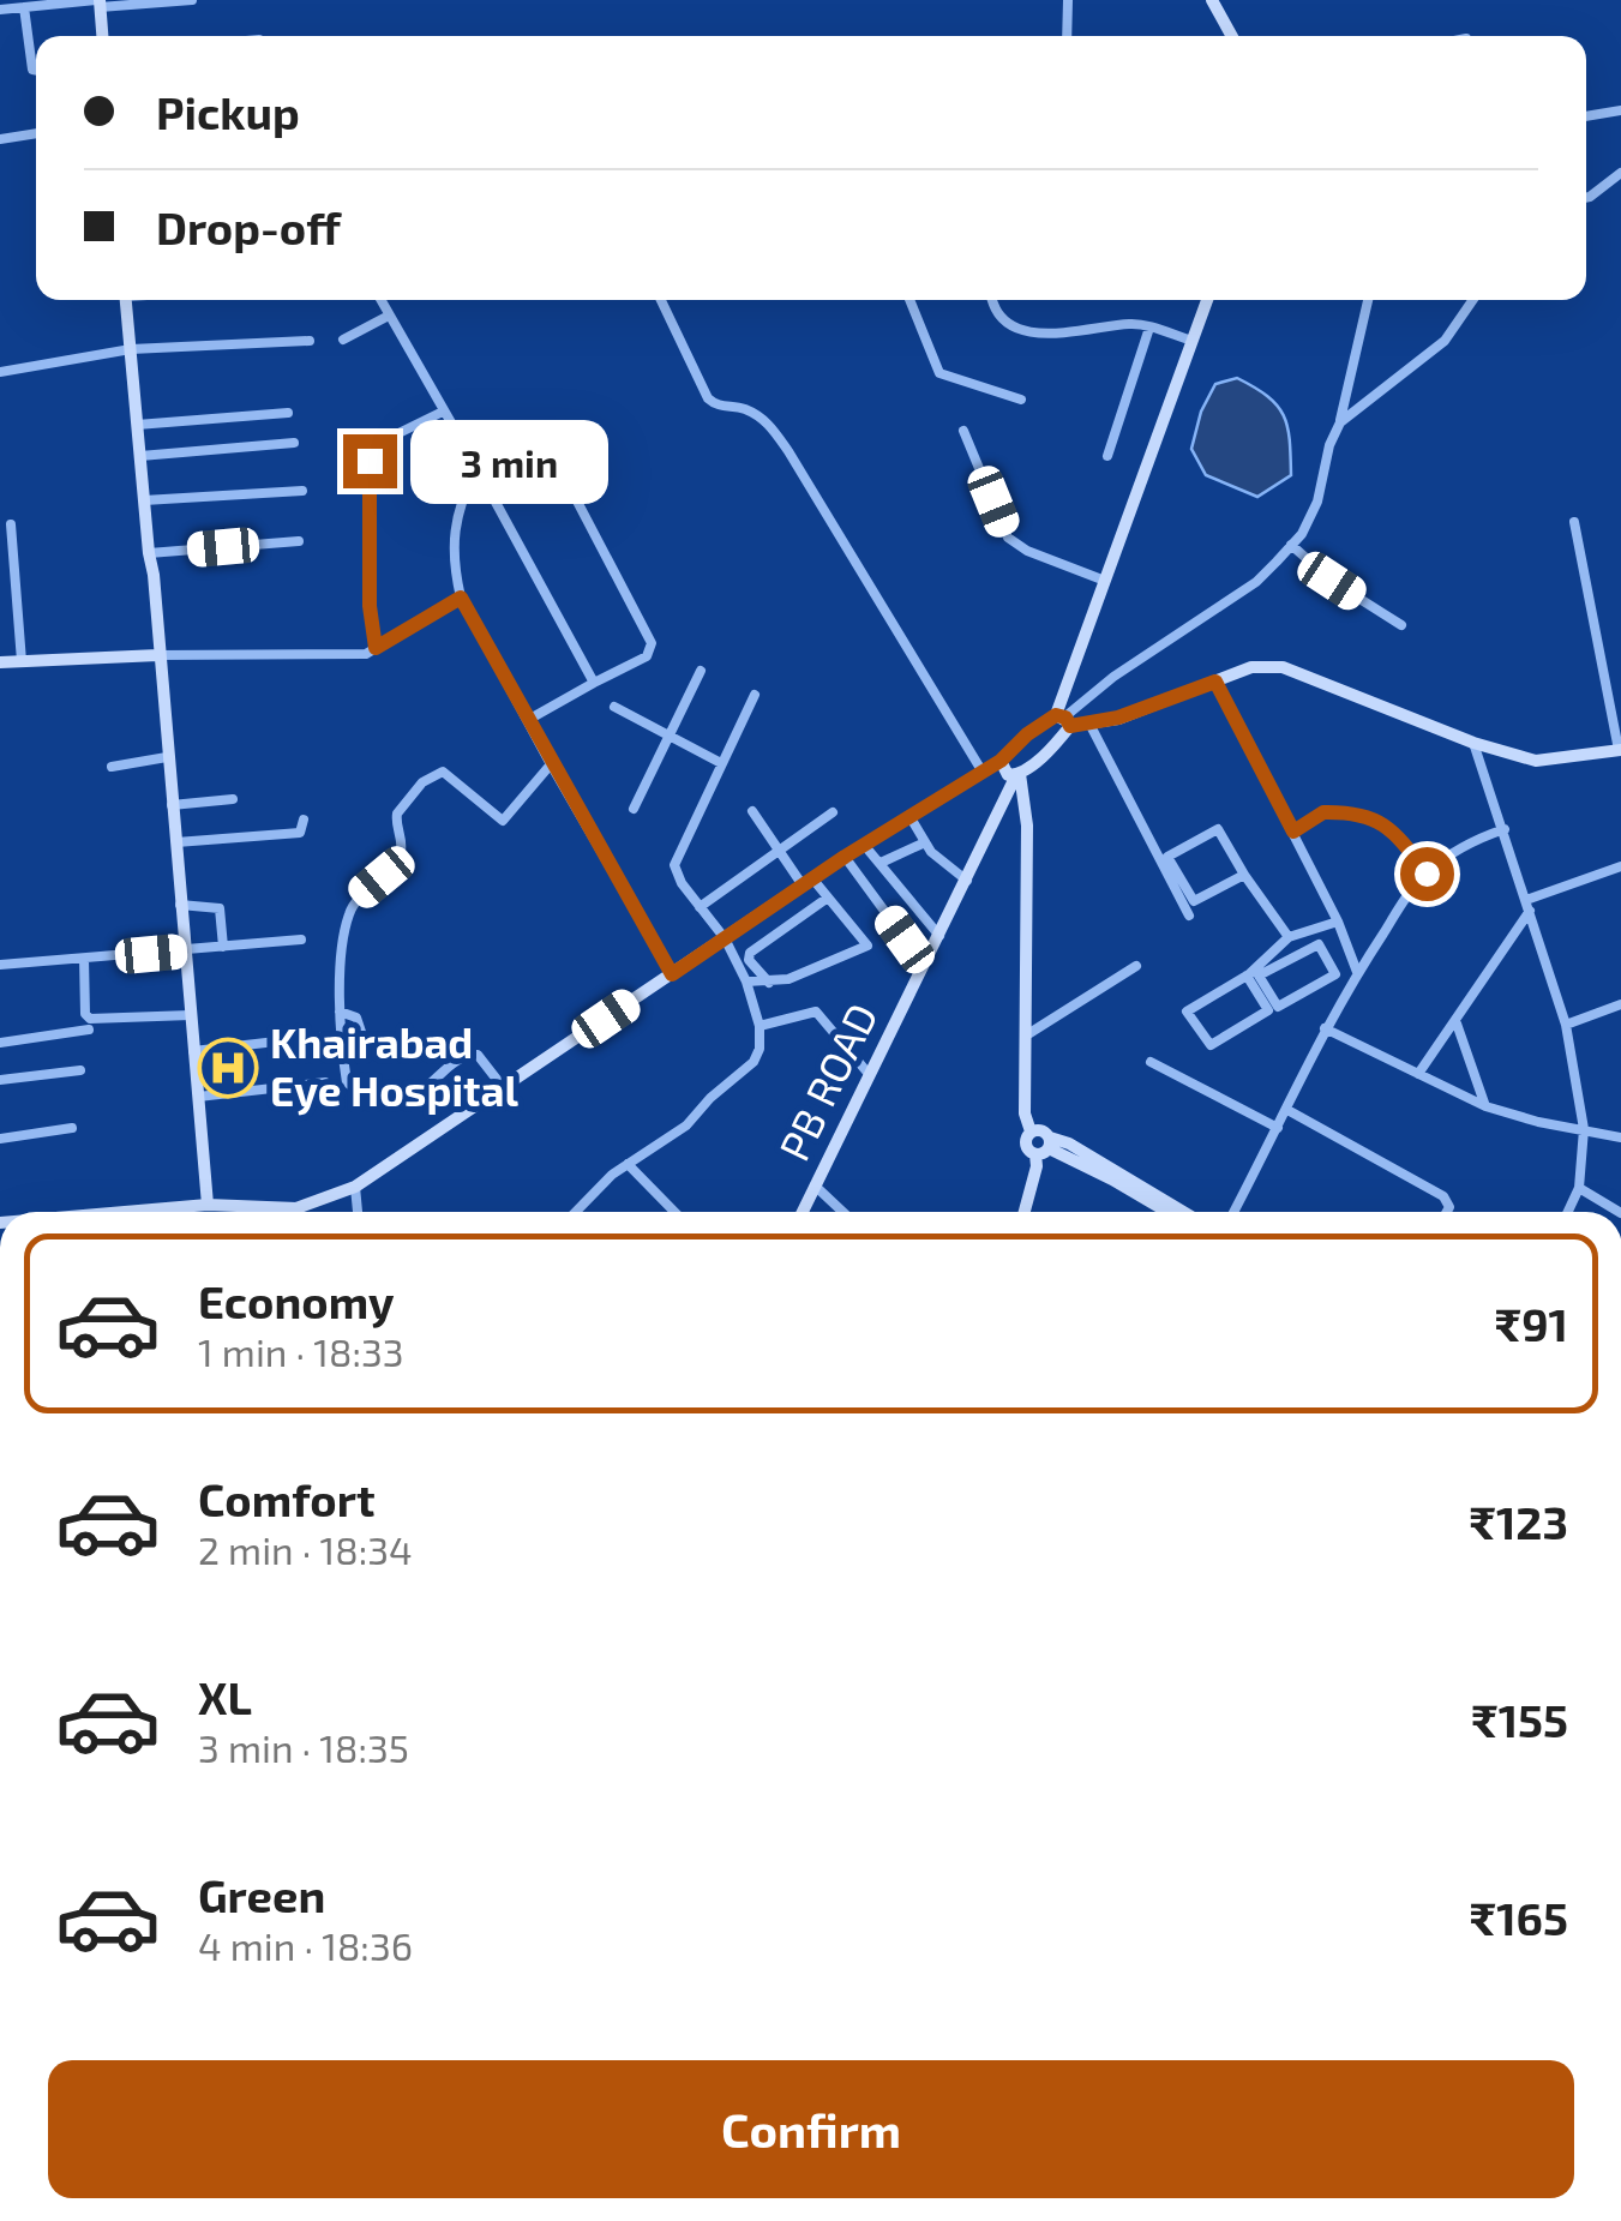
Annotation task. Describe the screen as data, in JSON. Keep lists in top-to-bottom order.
{
  "streets": {
    "street": ["PB ROAD"]
  },
  "places": {
    "hospital": ["Khairabad Eye Hospital"]
  },
  "page": {
    "banner": ["Pickup", "Drop-off"],
    "bubble": "3 min",
    "list": [
      {
        "name": "Economy",
        "note": "1 min · 18:33",
        "value": "₹91"
      },
      {
        "name": "Comfort",
        "note": "2 min · 18:34",
        "value": "₹123"
      },
      {
        "name": "XL",
        "note": "3 min · 18:35",
        "value": "₹155"
      },
      {
        "name": "Green",
        "note": "4 min · 18:36",
        "value": "₹165"
      }
    ],
    "buttons": "Confirm"
  }
}
